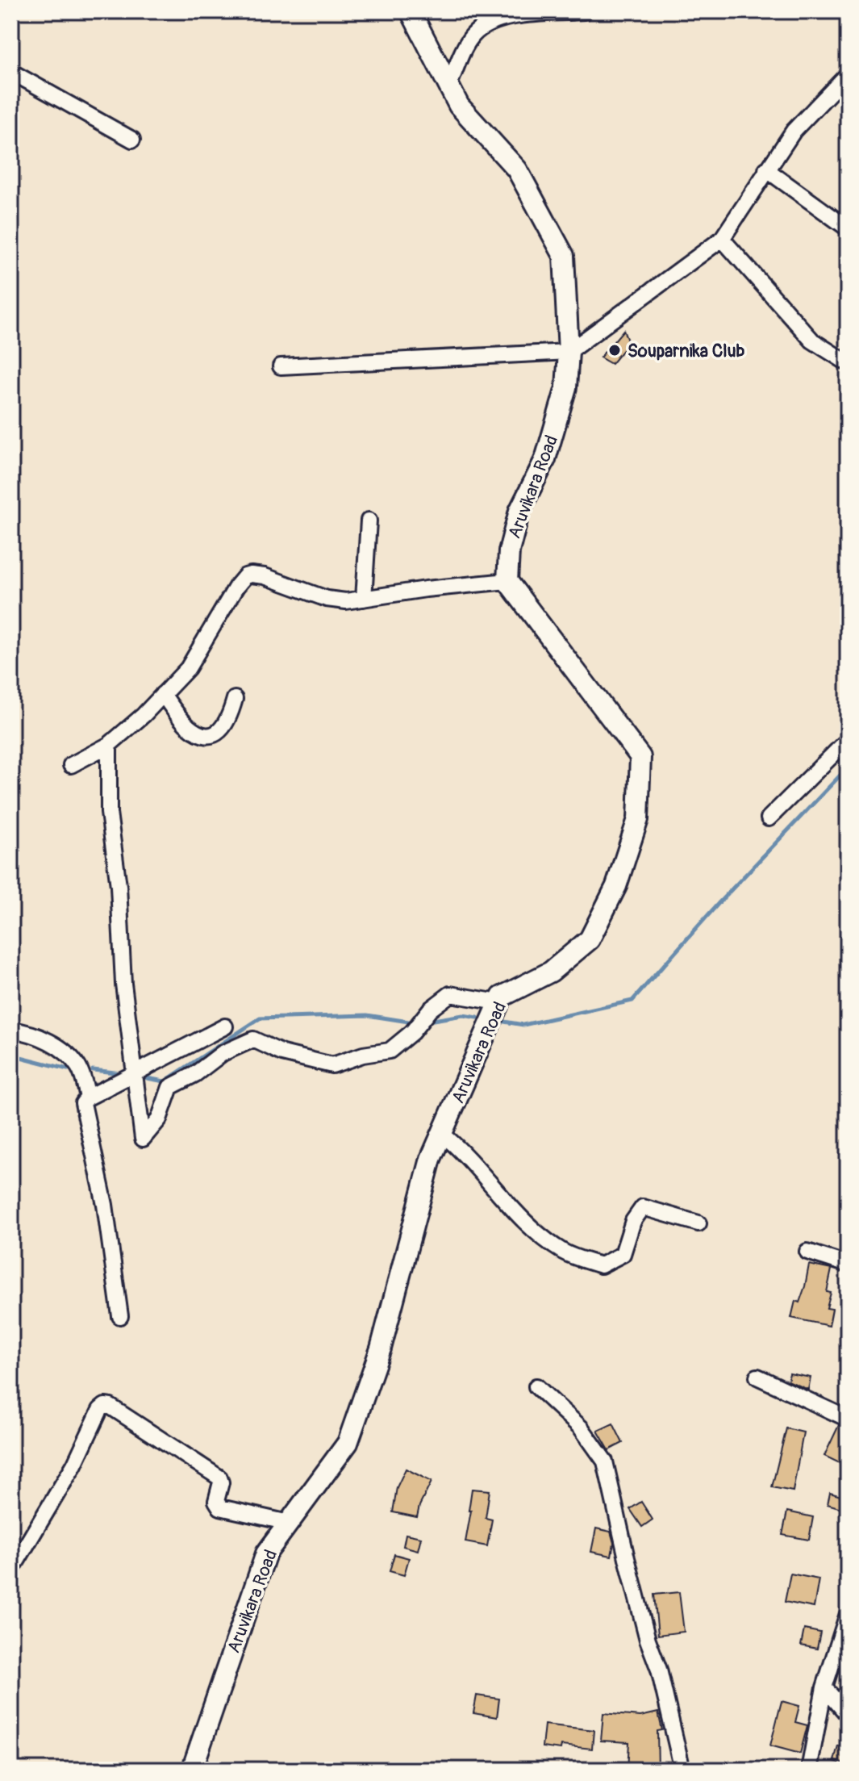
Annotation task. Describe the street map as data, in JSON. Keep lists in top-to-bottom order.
{
  "streets": {
    "main road": ["Aruvikara Road"]
  },
  "places": ["Souparnika Club"]
}
